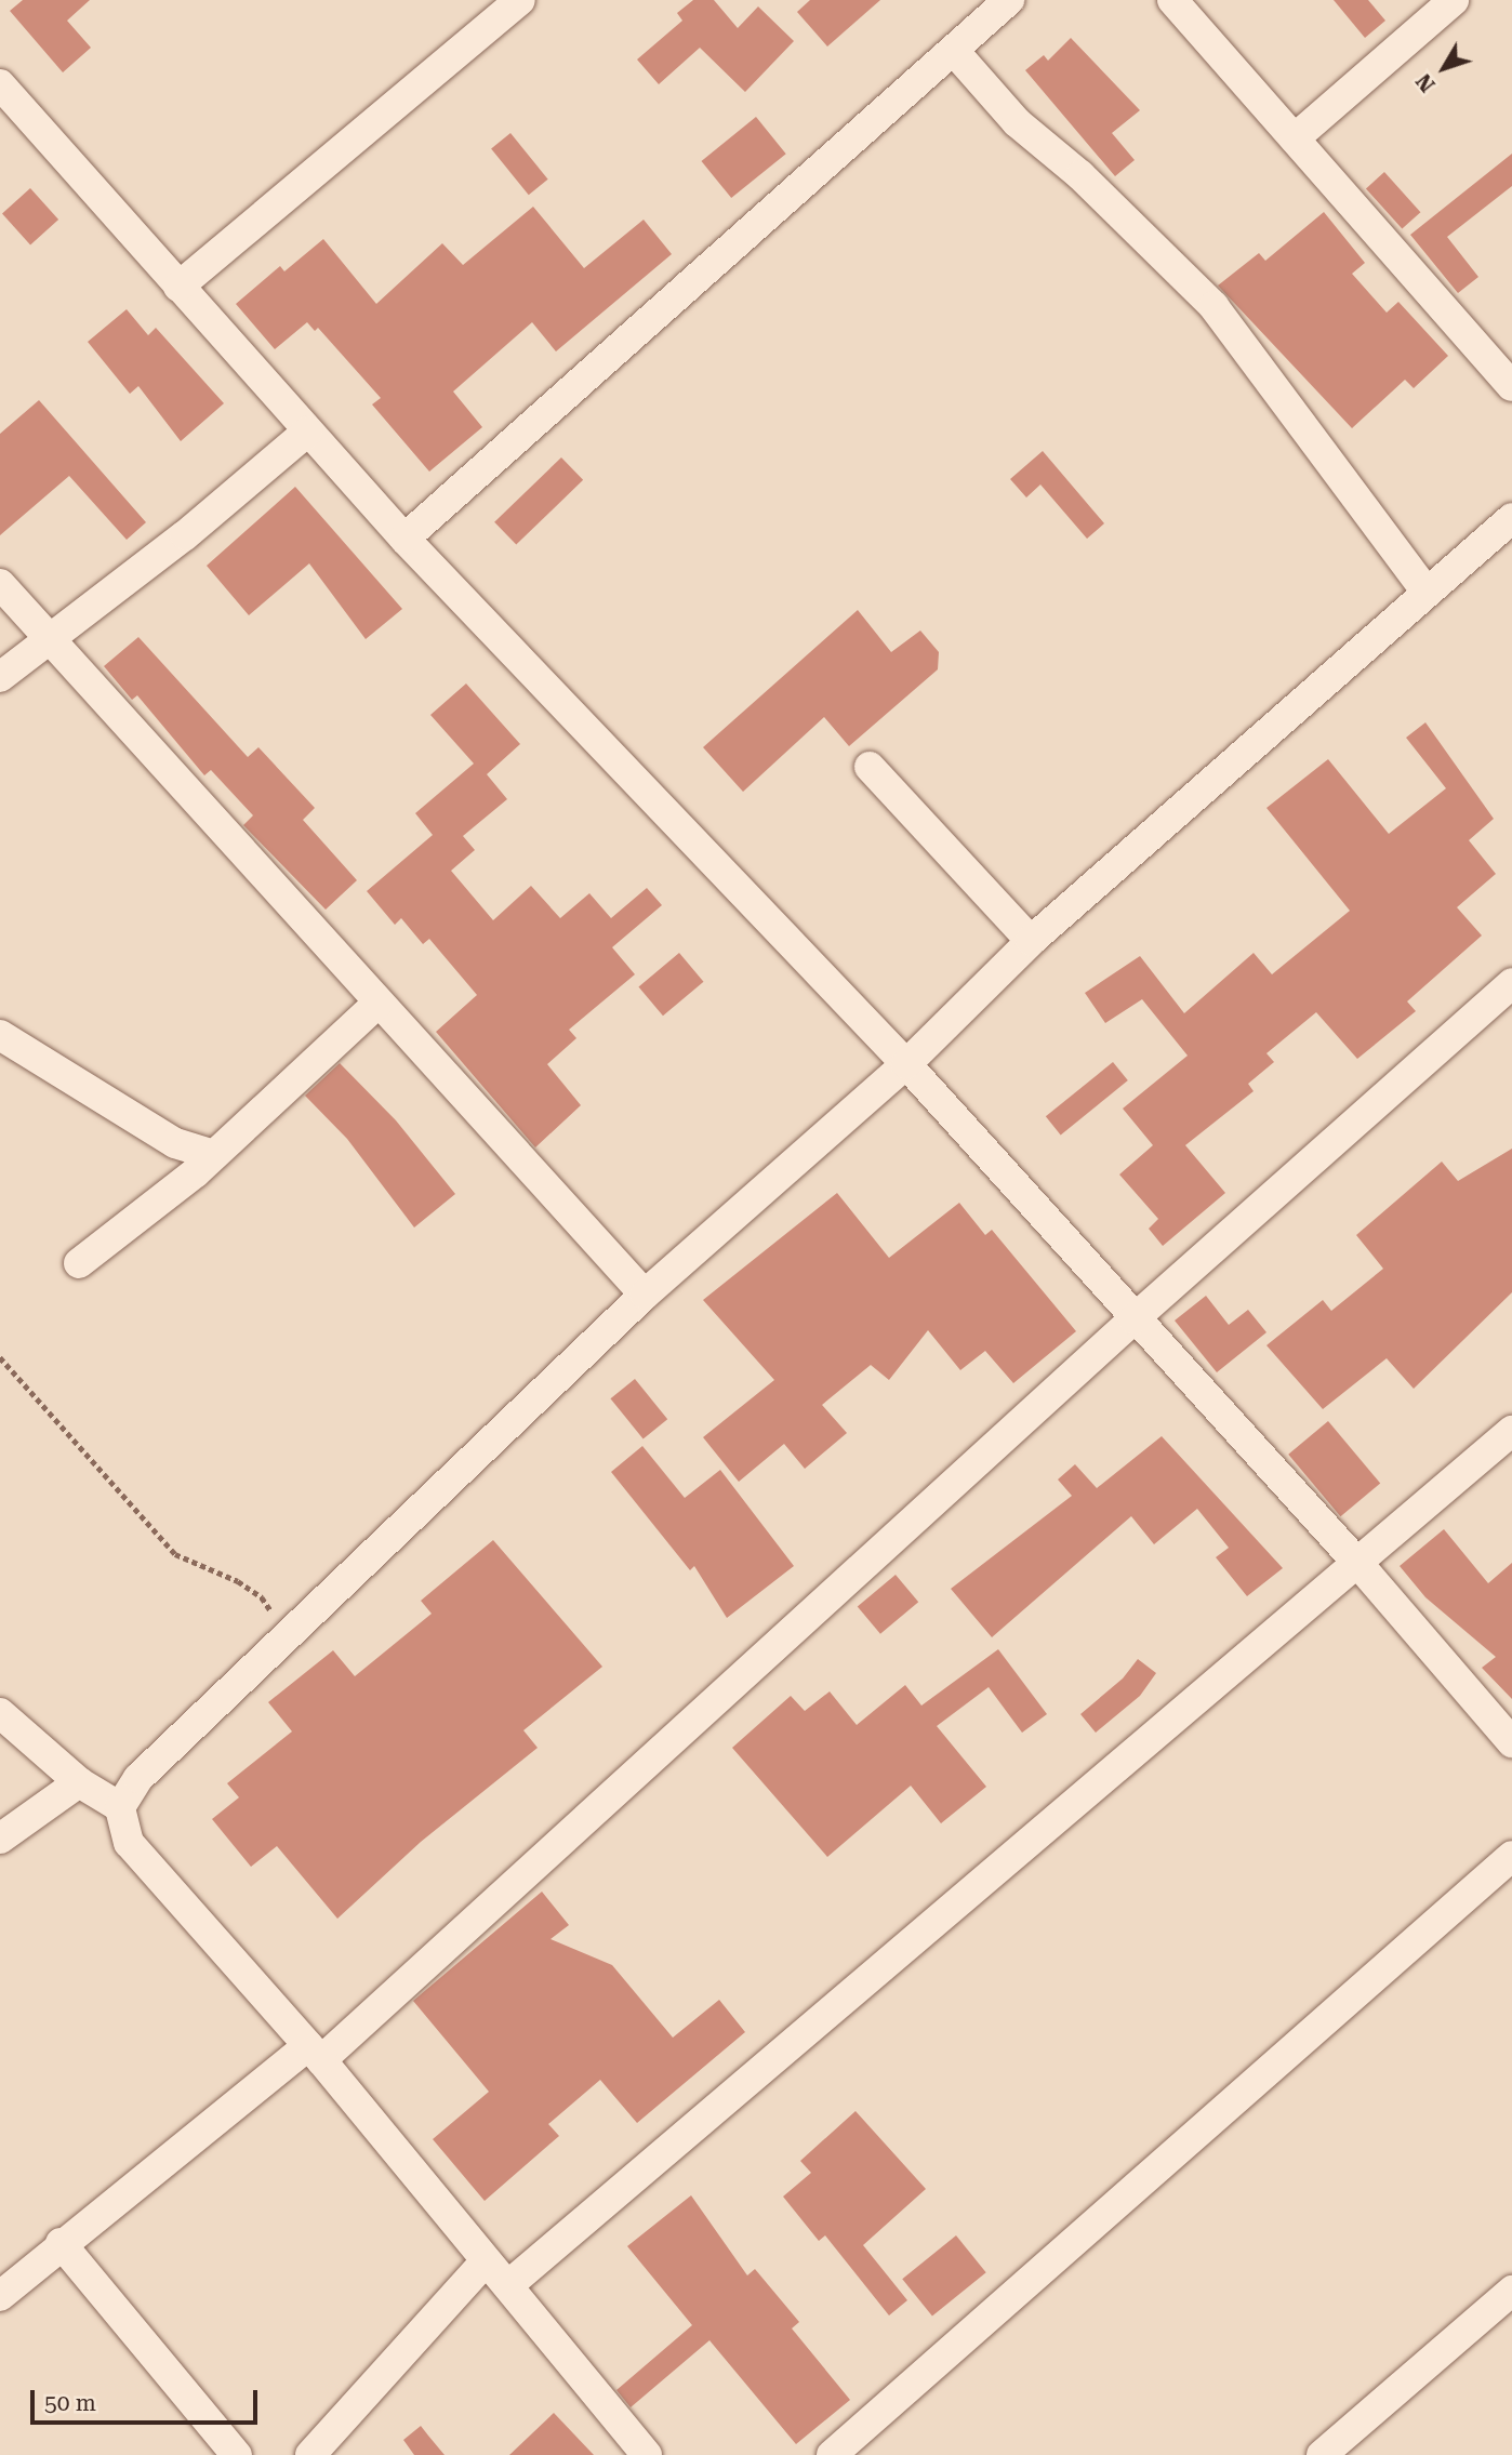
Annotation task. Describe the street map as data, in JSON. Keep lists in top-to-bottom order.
{
  "scale_bar": "50 m",
  "north": "bottom left"
}
